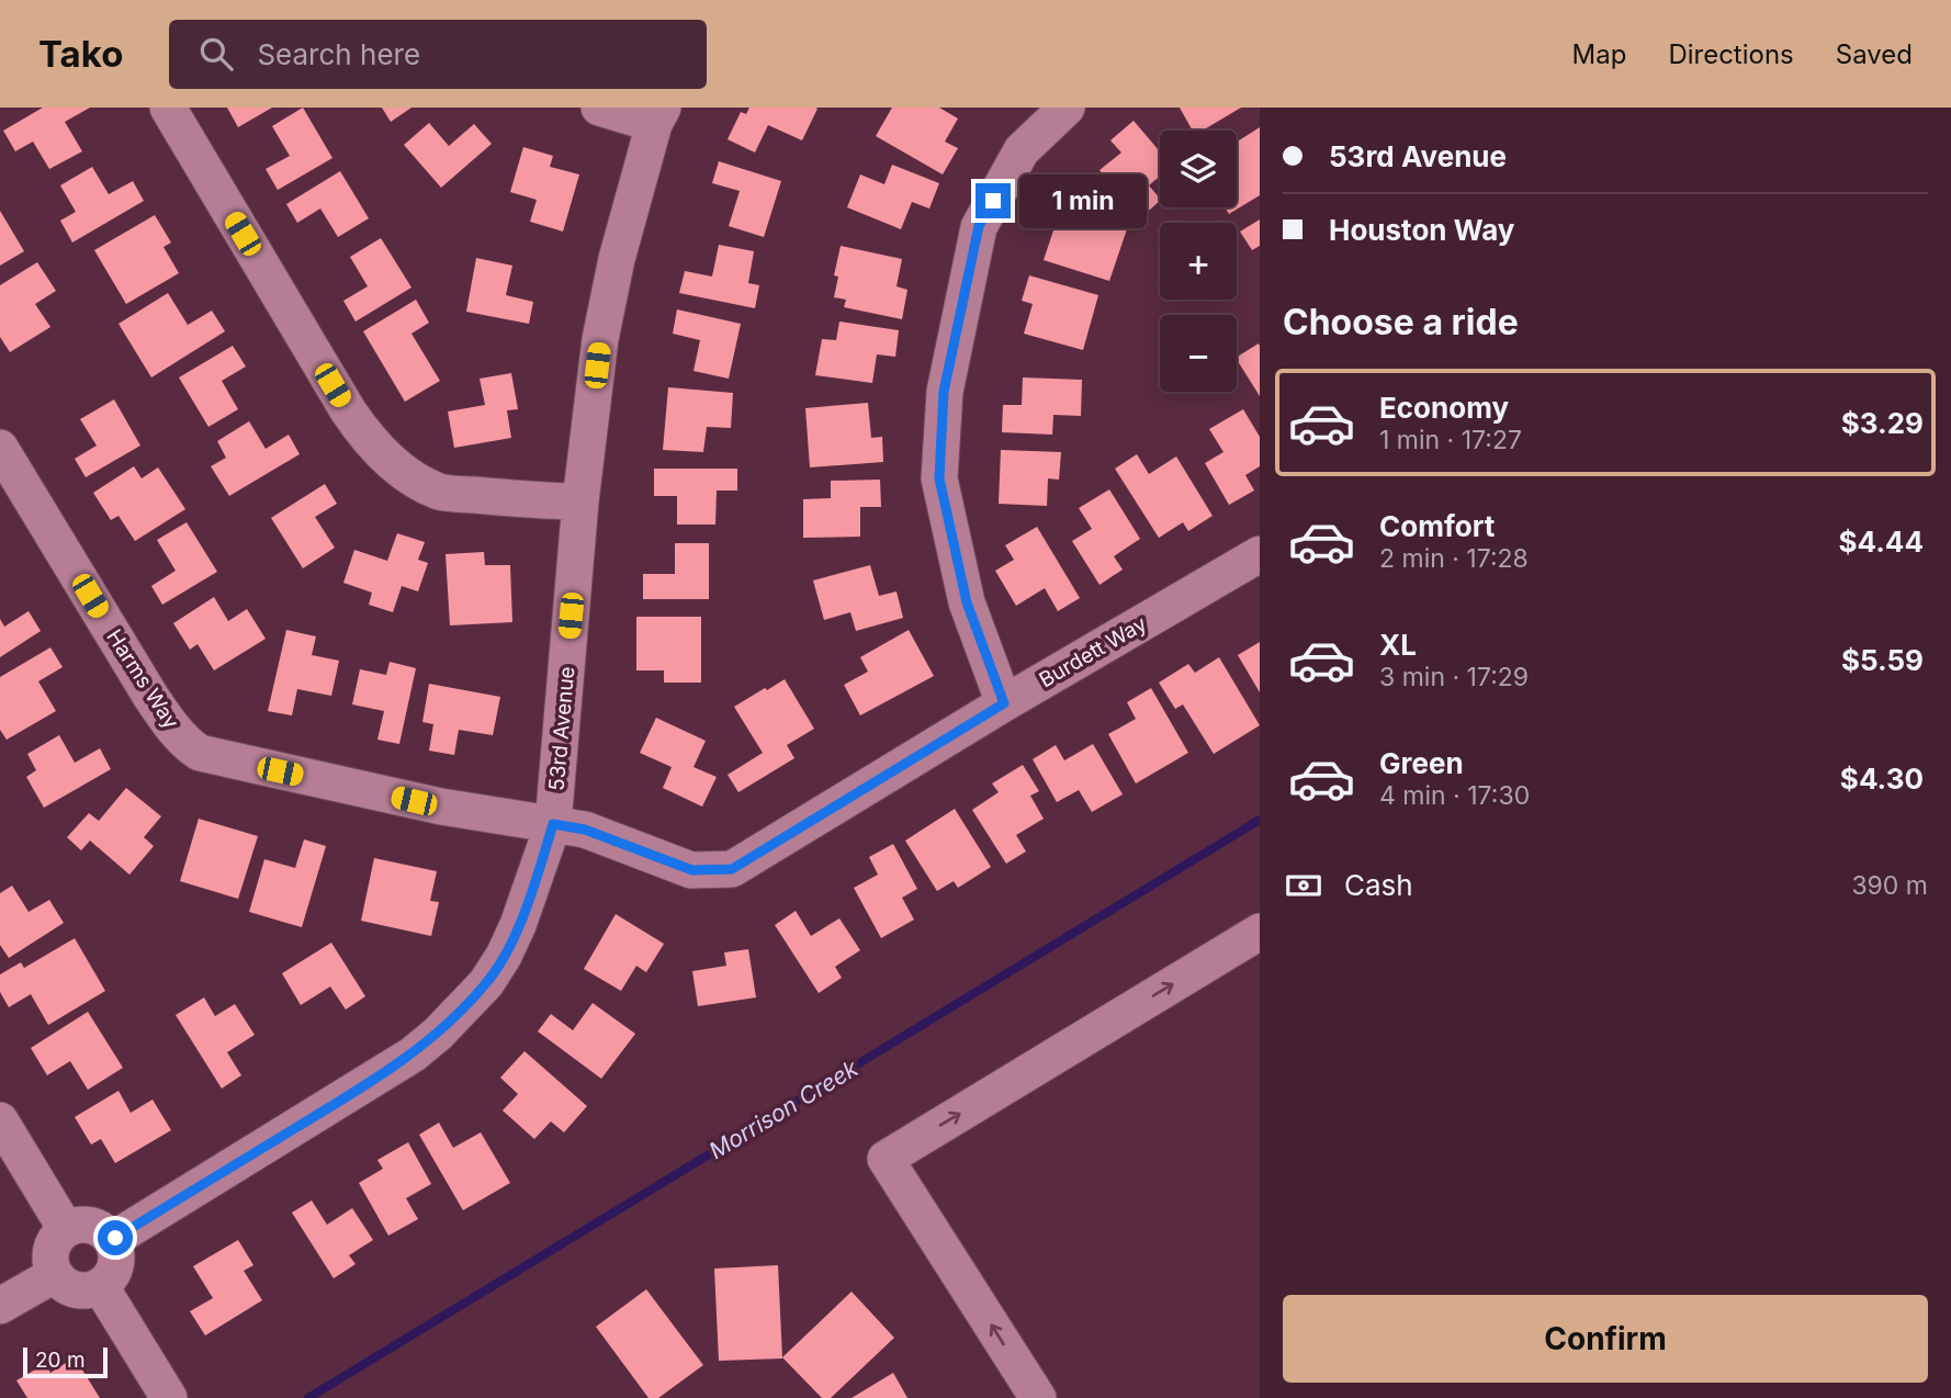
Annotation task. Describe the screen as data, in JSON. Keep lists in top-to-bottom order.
{
  "streets": {
    "street": ["Burdett Way", "Harms Way", "53rd Avenue"]
  },
  "crossings": [
    ["Burdett Way", "Harms Way"],
    ["Burdett Way", "53rd Avenue"],
    ["Harms Way", "53rd Avenue"]
  ],
  "water": ["Morrison Creek"],
  "scale_bar": "20 m",
  "page": {
    "header": "Tako",
    "search": "Search here",
    "nav": ["Map", "Directions", "Saved"],
    "banner": ["53rd Avenue", "Houston Way"],
    "map_buttons": ["+", "−"],
    "bubble": "1 min",
    "heading": "Choose a ride",
    "list": [
      {
        "name": "Economy",
        "note": "1 min · 17:27",
        "value": "$3.29"
      },
      {
        "name": "Comfort",
        "note": "2 min · 17:28",
        "value": "$4.44"
      },
      {
        "name": "XL",
        "note": "3 min · 17:29",
        "value": "$5.59"
      },
      {
        "name": "Green",
        "note": "4 min · 17:30",
        "value": "$4.30"
      }
    ],
    "pay": ["Cash", "390 m"],
    "buttons": "Confirm",
    "scale": "20 m"
  }
}
